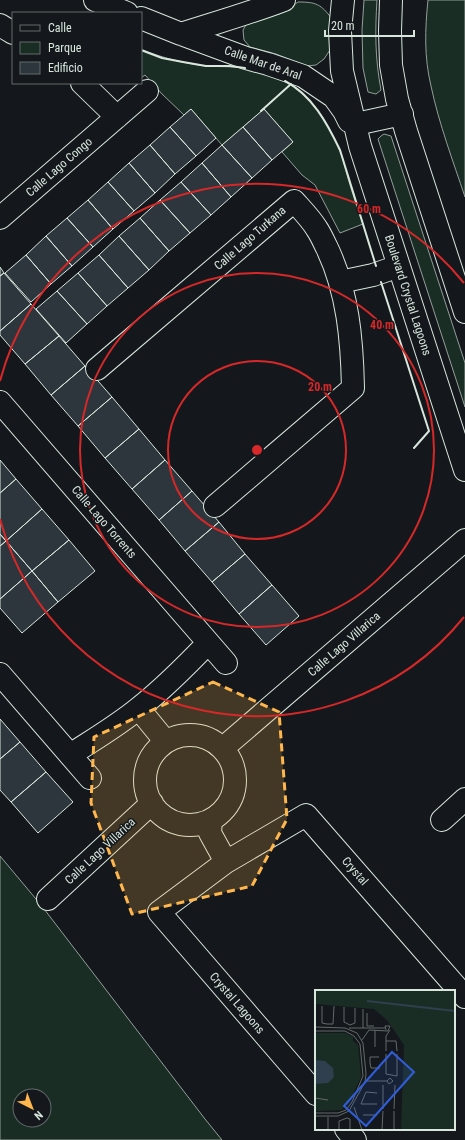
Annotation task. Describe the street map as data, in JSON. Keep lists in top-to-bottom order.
{
  "streets": {
    "street": [
      "Calle Mar de Aral",
      "Calle Lago Congo",
      "Calle Lago Turkana",
      "Boulevard Crystal Lagoons",
      "Calle Lago Torrents",
      "Calle Lago Villarica",
      "Crystal",
      "Crystal Lagoons"
    ]
  },
  "crossings": [
    ["Calle Mar de Aral", "Boulevard Crystal Lagoons"],
    ["Crystal", "Crystal Lagoons"]
  ],
  "legend": ["Calle", "Parque", "Edificio"],
  "scale_bar": "20 m",
  "north": "bottom right",
  "rings": ["60 m", "40 m", "20 m"]
}
